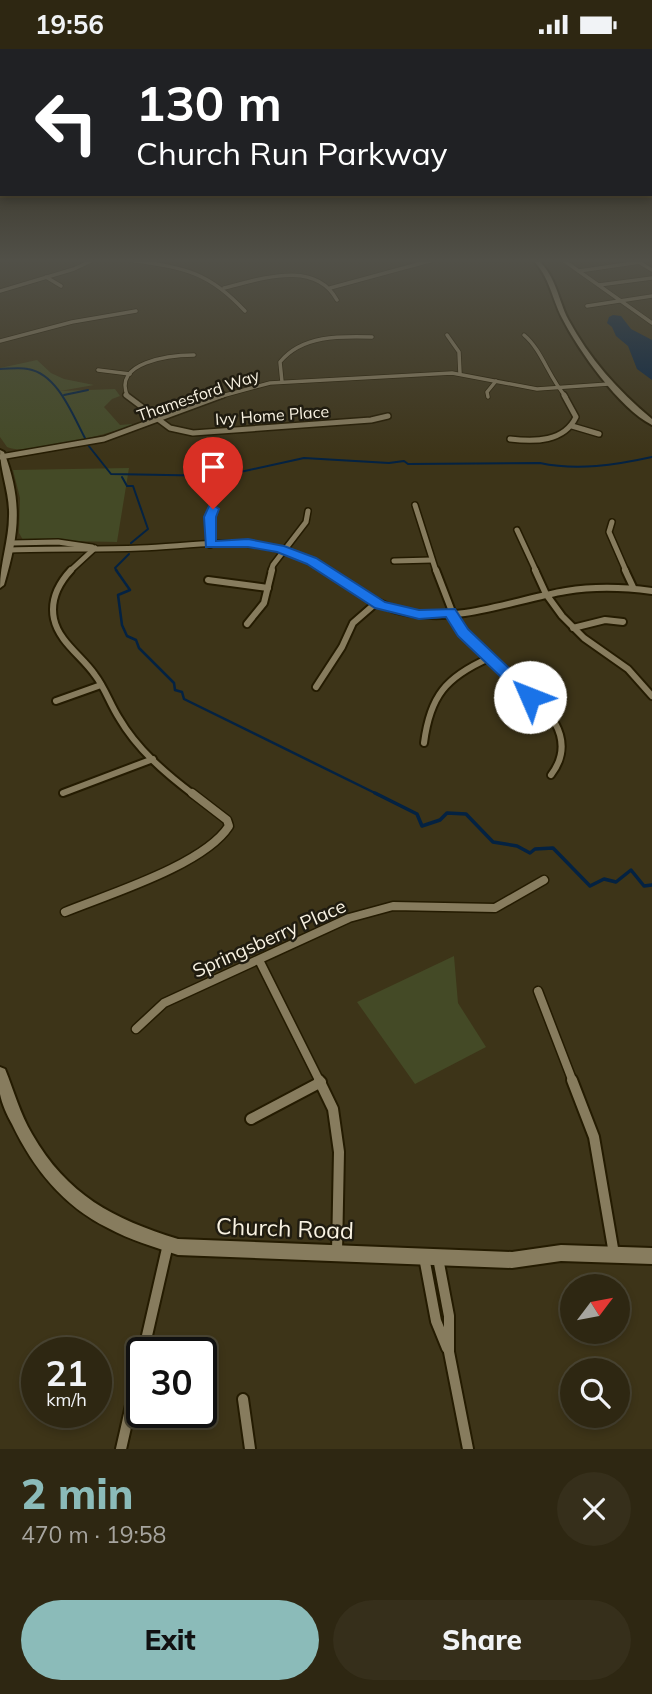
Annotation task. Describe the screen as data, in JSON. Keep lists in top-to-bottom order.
{
  "streets": {
    "main road": ["Church Road"],
    "street": ["Thamesford Way", "Ivy Home Place", "Springsberry Place"]
  },
  "crossings": [
    ["Thamesford Way", "Ivy Home Place"]
  ],
  "north": "top right",
  "page": {
    "status": "19:56",
    "turn": ["130 m", "Church Run Parkway"],
    "speed": "21 km/h",
    "limit": "30",
    "heading": ["2 min", "470 m · 19:58"],
    "buttons": ["Exit", "Share"]
  }
}
